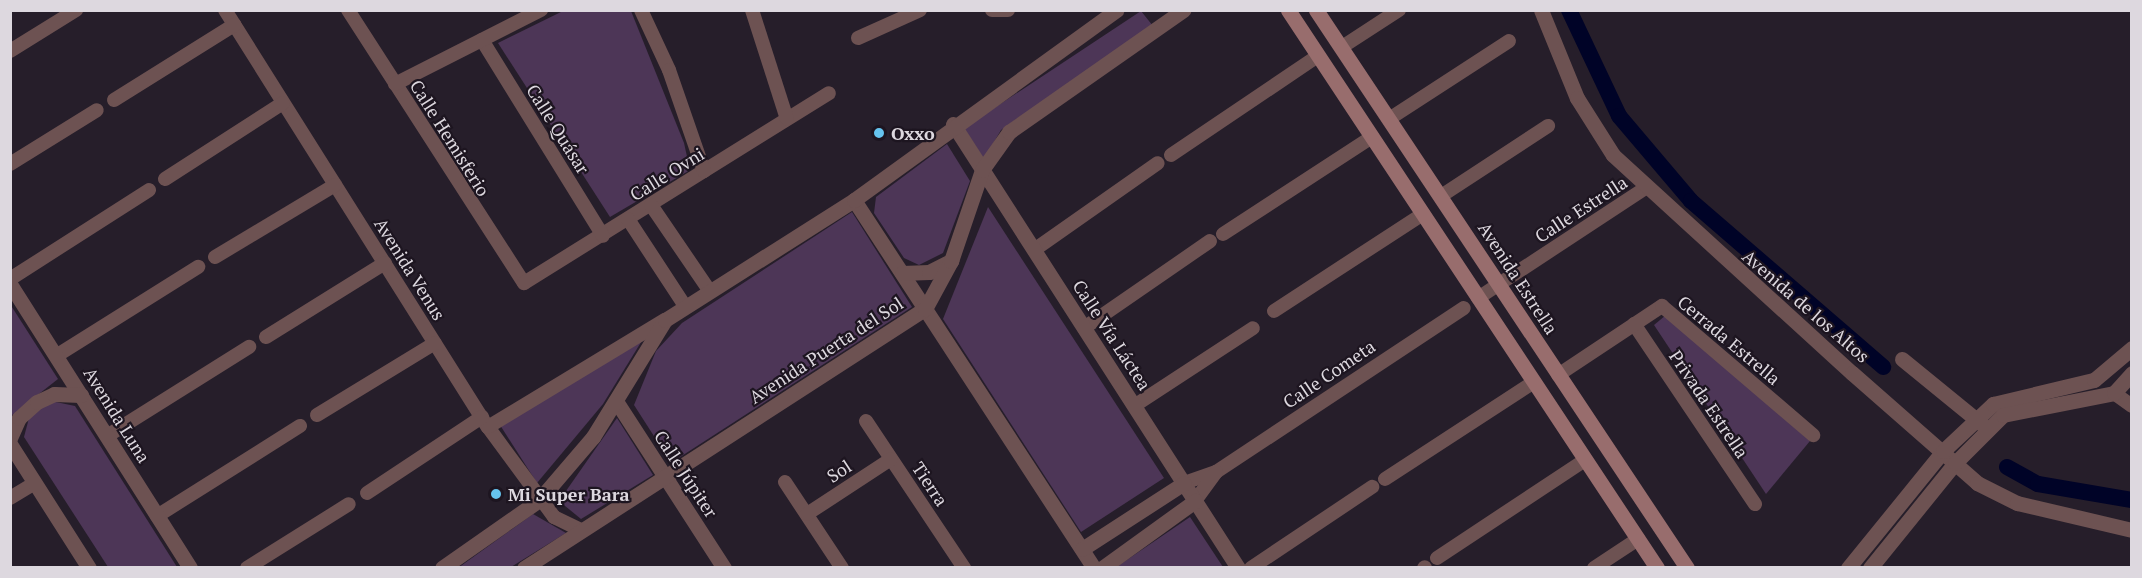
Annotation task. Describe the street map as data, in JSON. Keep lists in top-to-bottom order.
{
  "streets": {
    "main road": ["Avenida Estrella"],
    "street": [
      "Calle Quásar",
      "Calle Hemisferio",
      "Calle Ovni",
      "Calle Estrella",
      "Avenida Venus",
      "Avenida de los Altos",
      "Calle Vía Láctea",
      "Cerrada Estrella",
      "Avenida Puerta del Sol",
      "Calle Cometa",
      "Privada Estrella",
      "Avenida Luna",
      "Sol",
      "Calle Júpiter",
      "Tierra"
    ]
  },
  "crossings": [
    ["Calle Quásar", "Calle Ovni"],
    ["Calle Hemisferio", "Calle Ovni"],
    ["Calle Estrella", "Avenida Estrella"],
    ["Calle Estrella", "Avenida de los Altos"],
    ["Avenida Venus", "Avenida Puerta del Sol"],
    ["Avenida Estrella", "Cerrada Estrella"],
    ["Calle Vía Láctea", "Avenida Puerta del Sol"],
    ["Calle Vía Láctea", "Calle Cometa"],
    ["Cerrada Estrella", "Privada Estrella"],
    ["Avenida Puerta del Sol", "Calle Júpiter"],
    ["Sol", "Tierra"]
  ],
  "places": ["Oxxo", "Mi Super Bara"]
}
